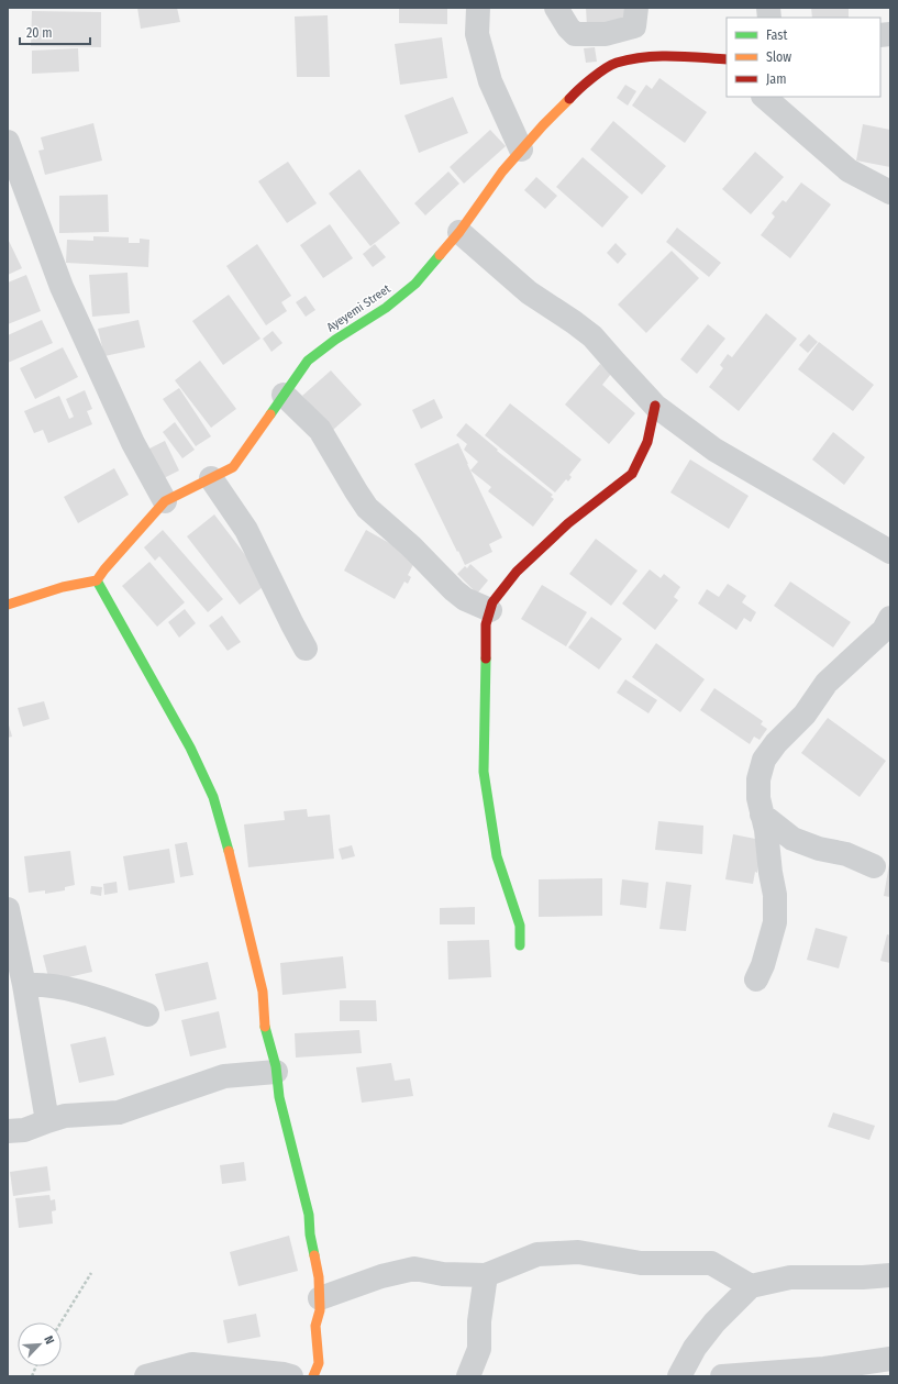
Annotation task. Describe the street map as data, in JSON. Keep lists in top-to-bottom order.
{
  "streets": {
    "street": ["Ayeyemi Street"]
  },
  "legend": ["Fast", "Slow", "Jam"],
  "scale_bar": "20 m",
  "north": "top right"
}
